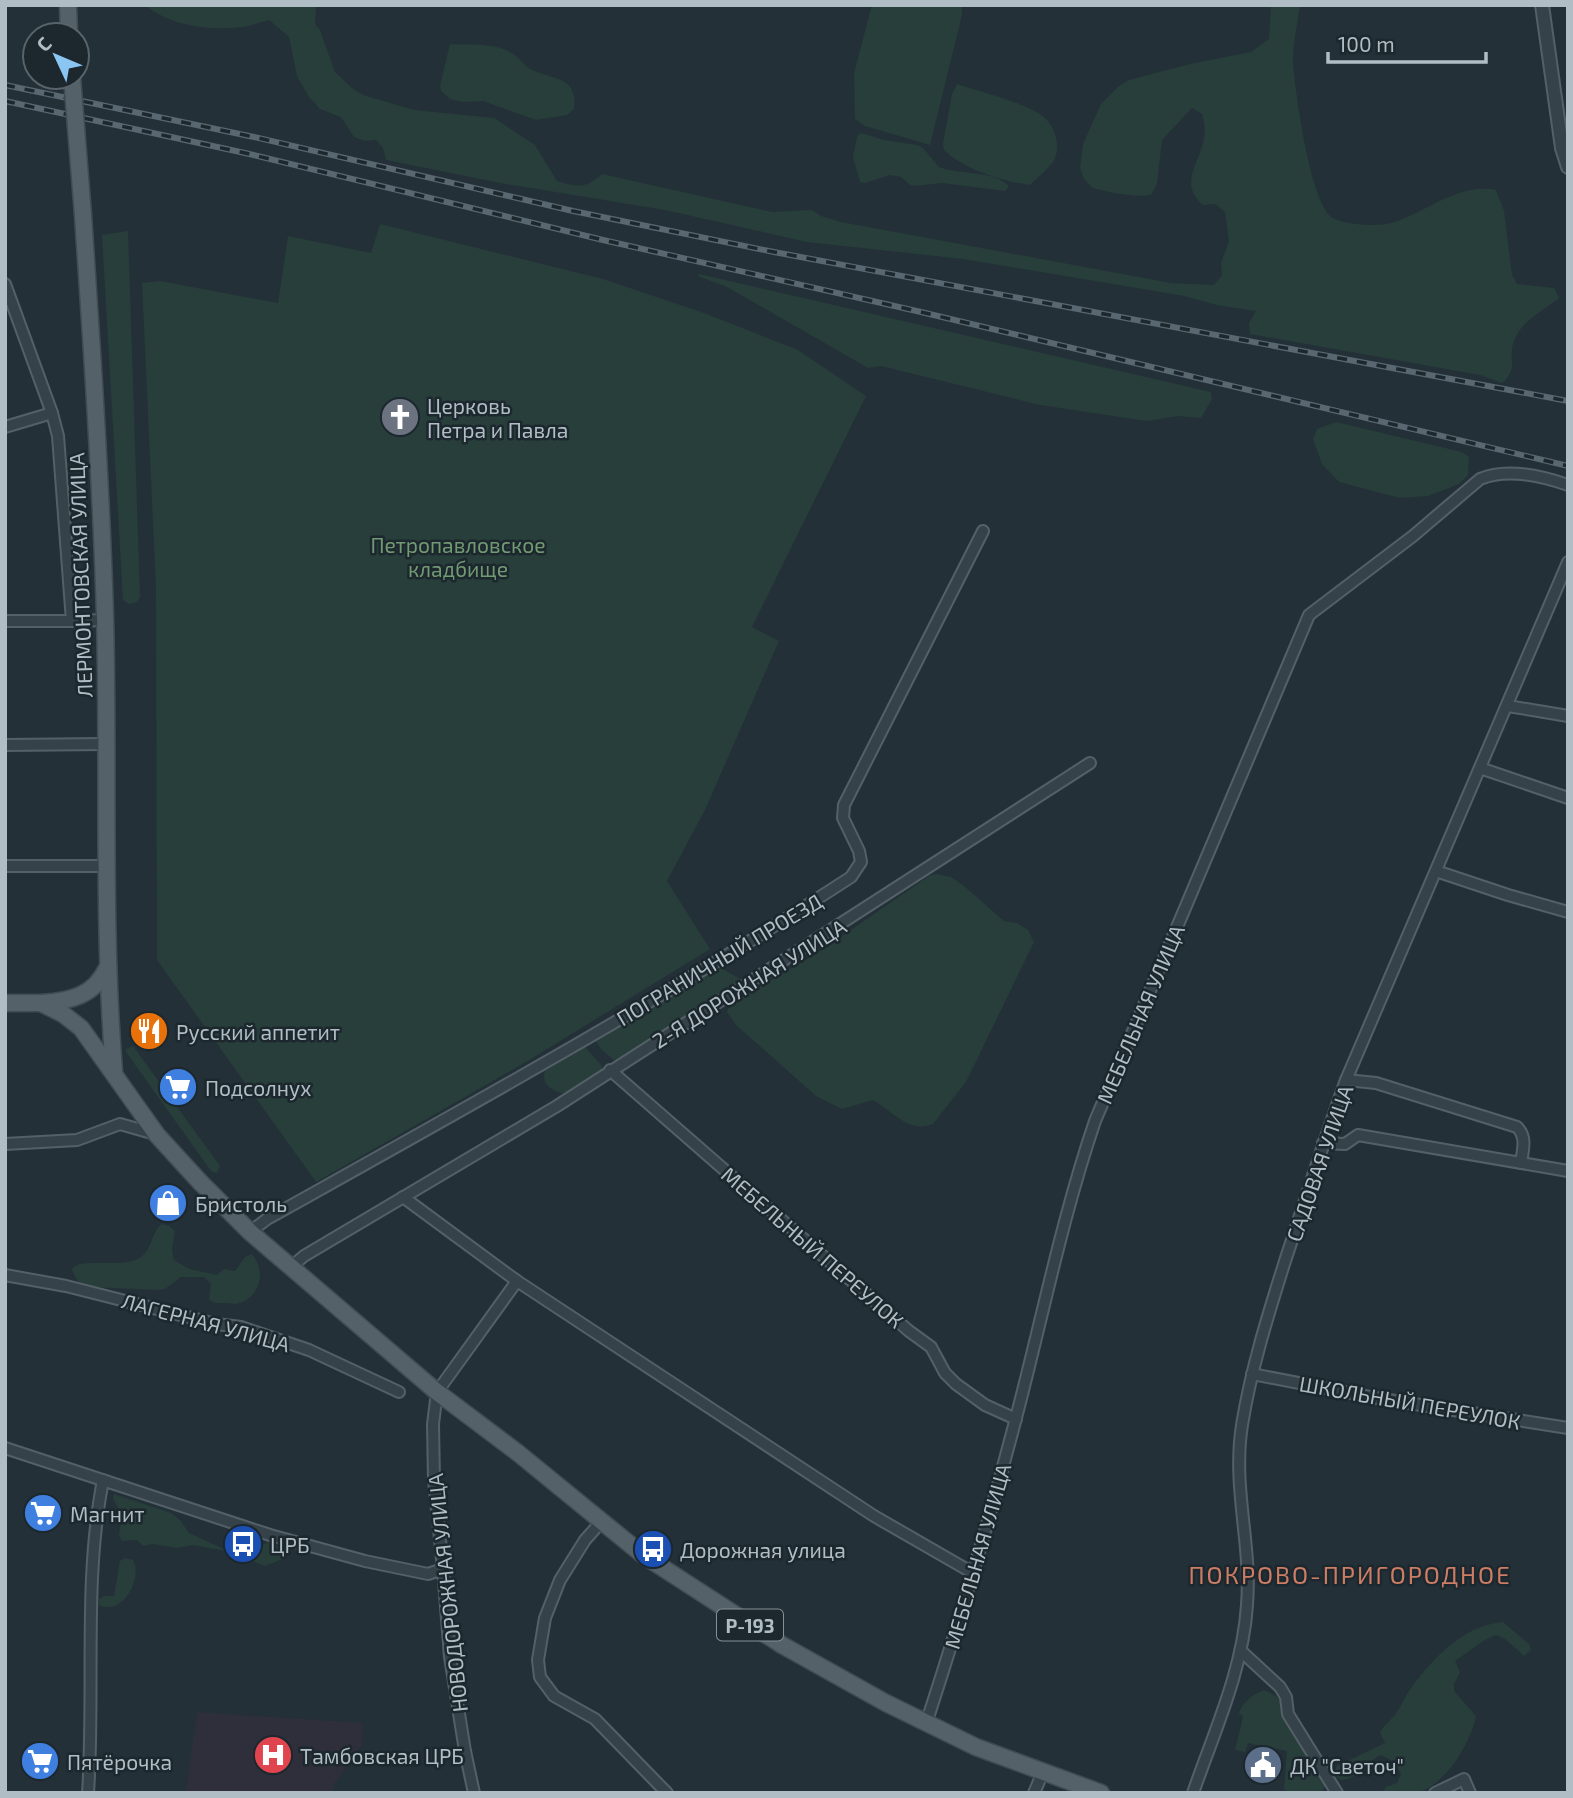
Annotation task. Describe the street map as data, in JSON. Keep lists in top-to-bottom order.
{
  "streets": {
    "main road": ["ЛЕРМОНТОВСКАЯ УЛИЦА", "Р-193"],
    "street": [
      "ПОГРАНИЧНЫЙ ПРОЕЗД",
      "2-Я ДОРОЖНАЯ УЛИЦА",
      "МЕБЕЛЬНАЯ УЛИЦА",
      "САДОВАЯ УЛИЦА",
      "МЕБЕЛЬНЫЙ ПЕРЕУЛОК",
      "ЛАГЕРНАЯ УЛИЦА",
      "ШКОЛЬНЫЙ ПЕРЕУЛОК",
      "НОВОДОРОЖНАЯ УЛИЦА"
    ]
  },
  "crossings": [
    ["ЛЕРМОНТОВСКАЯ УЛИЦА", "Р-193"],
    ["ПОГРАНИЧНЫЙ ПРОЕЗД", "Р-193"],
    ["2-Я ДОРОЖНАЯ УЛИЦА", "МЕБЕЛЬНЫЙ ПЕРЕУЛОК"],
    ["2-Я ДОРОЖНАЯ УЛИЦА", "Р-193"],
    ["МЕБЕЛЬНАЯ УЛИЦА", "МЕБЕЛЬНЫЙ ПЕРЕУЛОК"],
    ["МЕБЕЛЬНАЯ УЛИЦА", "Р-193"],
    ["САДОВАЯ УЛИЦА", "ШКОЛЬНЫЙ ПЕРЕУЛОК"],
    ["НОВОДОРОЖНАЯ УЛИЦА", "Р-193"]
  ],
  "districts": ["ПОКРОВО-ПРИГОРОДНОЕ"],
  "parks": ["Петропавловское кладбище"],
  "places": {
    "church": ["Церковь Петра и Павла"],
    "restaurant": ["Русский аппетит"],
    "supermarket": ["Подсолнух", "Магнит", "Пятёрочка"],
    "shop": ["Бристоль"],
    "bus stop": ["ЦРБ", "Дорожная улица"],
    "hospital": ["Тамбовская ЦРБ"],
    "public building": ["ДК \"Светоч\""]
  },
  "scale_bar": "100 m",
  "north": "top left"
}
